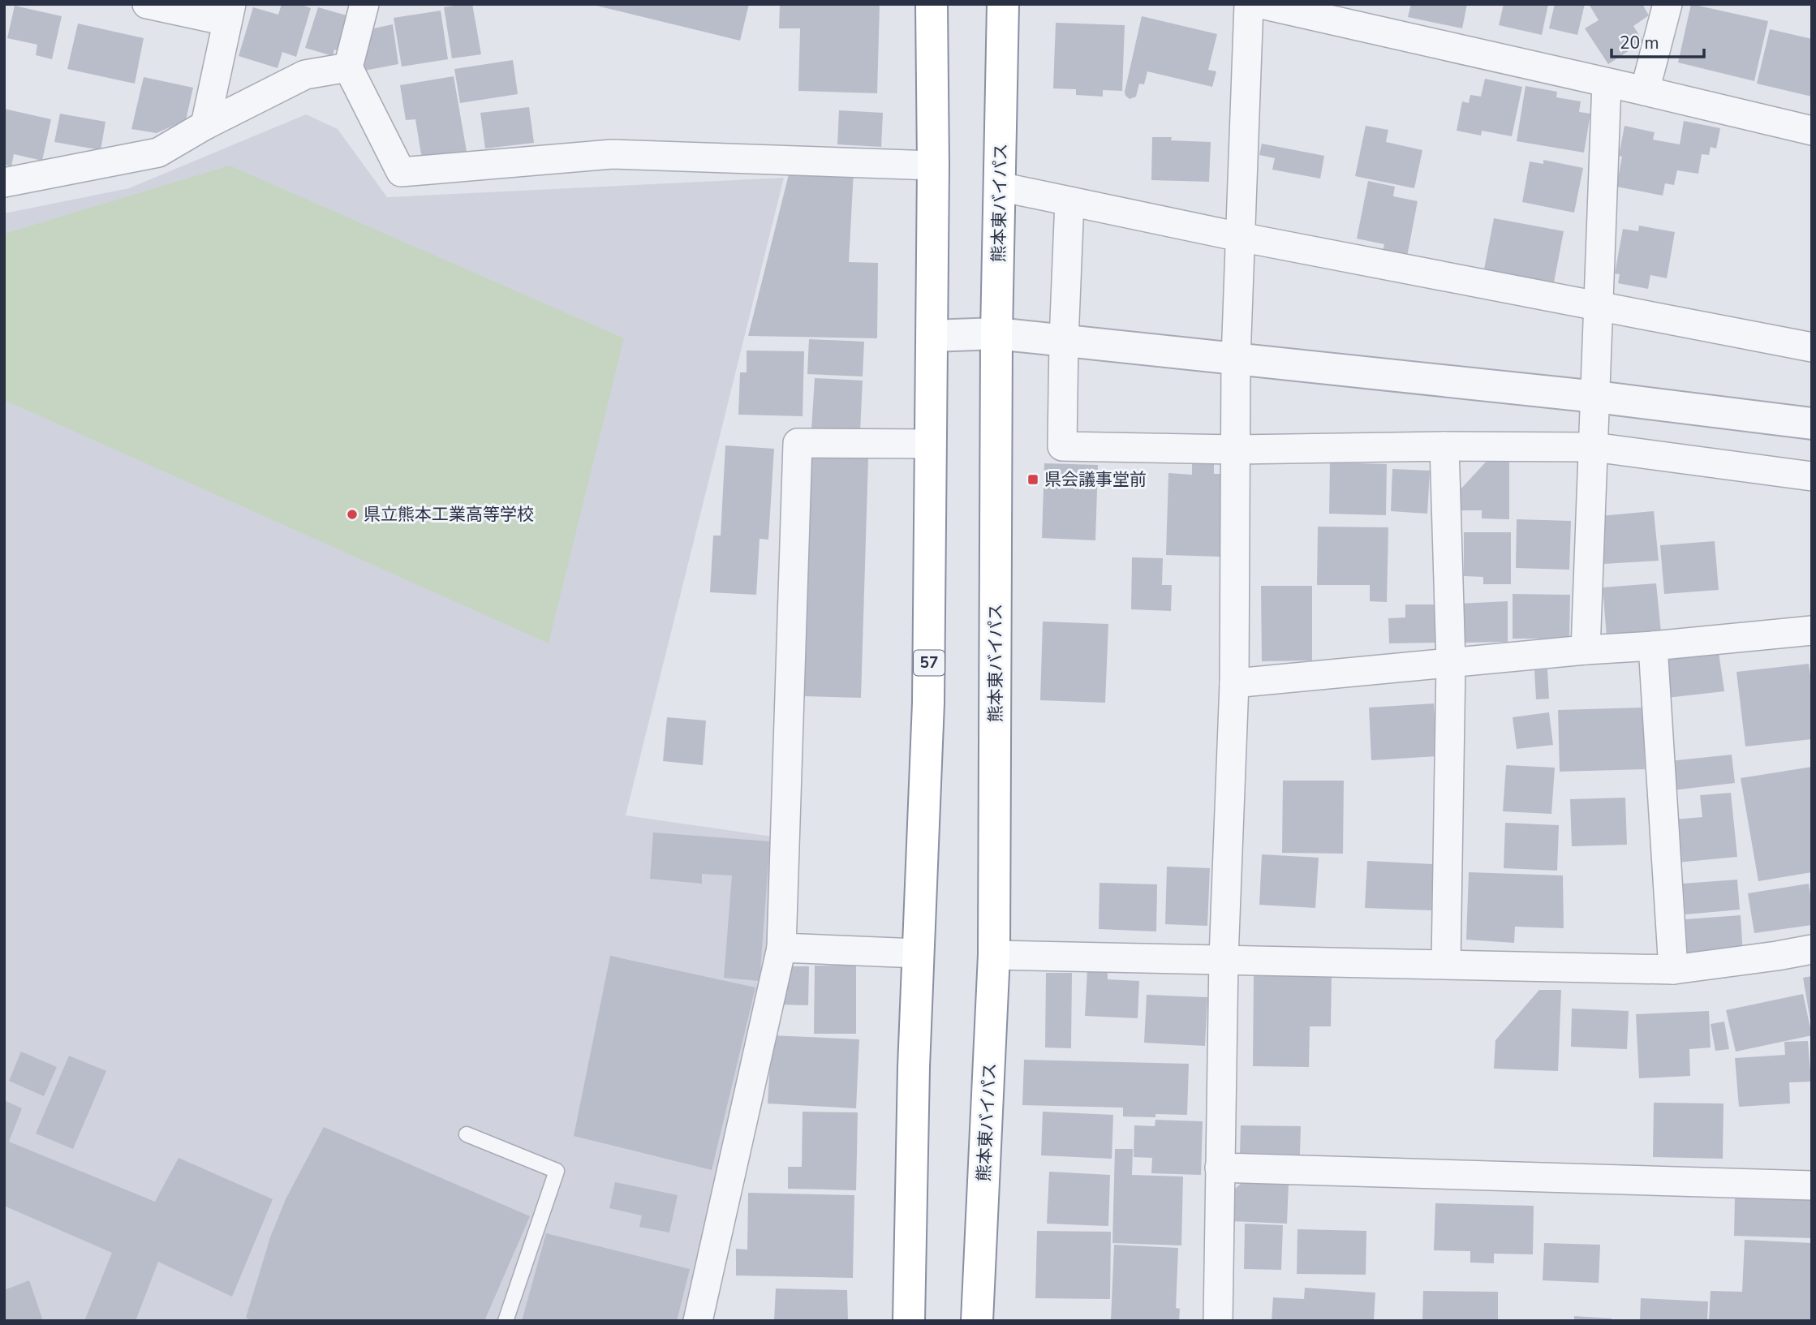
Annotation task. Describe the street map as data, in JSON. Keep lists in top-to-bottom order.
{
  "streets": {
    "highway": ["熊本東バイパス", "57"]
  },
  "places": {
    "transit": ["県会議事堂前"],
    "other": ["県立熊本工業高等学校"]
  },
  "scale_bar": "20 m"
}
